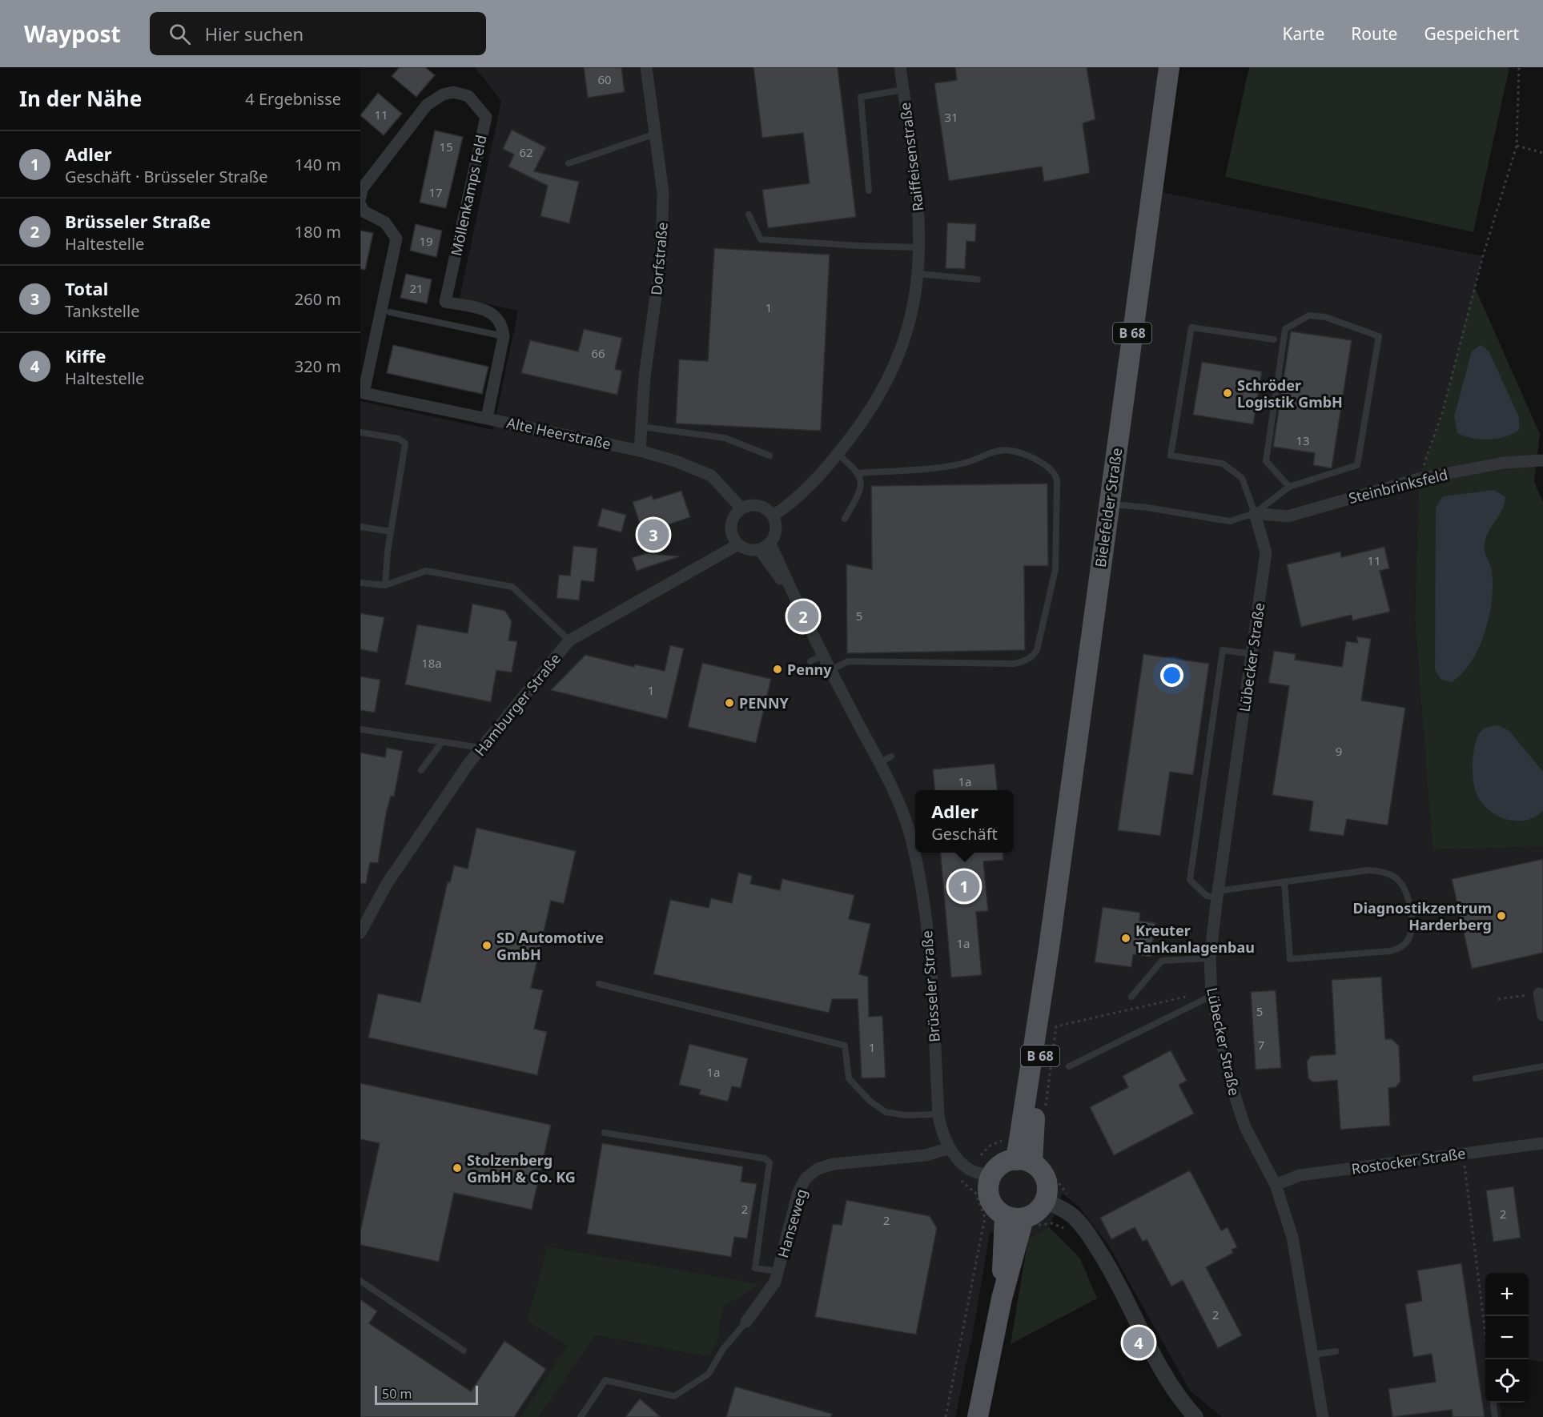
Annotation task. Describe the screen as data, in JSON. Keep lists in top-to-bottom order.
{
  "streets": {
    "main road": ["B 68", "Bielefelder Straße"],
    "street": [
      "Raiffeisenstraße",
      "Möllenkamps Feld",
      "Dorfstraße",
      "Alte Heerstraße",
      "Steinbrinksfeld",
      "Lübecker Straße",
      "Hamburger Straße",
      "Brüsseler Straße",
      "Rostocker Straße",
      "Hanseweg"
    ]
  },
  "crossings": [
    ["Raiffeisenstraße", "Alte Heerstraße"],
    ["Raiffeisenstraße", "Hamburger Straße"],
    ["Raiffeisenstraße", "Brüsseler Straße"],
    ["Dorfstraße", "Alte Heerstraße"],
    ["Alte Heerstraße", "Hamburger Straße"],
    ["Alte Heerstraße", "Brüsseler Straße"],
    ["Steinbrinksfeld", "Lübecker Straße"],
    ["Bielefelder Straße", "Brüsseler Straße"],
    ["Lübecker Straße", "Rostocker Straße"],
    ["Hamburger Straße", "Brüsseler Straße"],
    ["Brüsseler Straße", "Hanseweg"]
  ],
  "places": [
    "Schröder Logistik GmbH",
    "Penny",
    "PENNY",
    "Diagnostikzentrum Harderberg",
    "Kreuter Tankanlagenbau",
    "SD Automotive GmbH",
    "Stolzenberg GmbH & Co. KG"
  ],
  "house_numbers": [
    "60",
    "11",
    "31",
    "15",
    "62",
    "17",
    "19",
    "21",
    "1",
    "66",
    "13",
    "11",
    "5",
    "18a",
    "1",
    "9",
    "1a",
    "1a",
    "5",
    "7",
    "1",
    "1a",
    "2",
    "2",
    "2",
    "2"
  ],
  "scale_bar": "50 m",
  "page": {
    "header": "Waypost",
    "search": "Hier suchen",
    "nav": ["Karte", "Route", "Gespeichert"],
    "heading": ["In der Nähe", "4 Ergebnisse"],
    "list": [
      {
        "mark": "1",
        "name": "Adler",
        "note": "Geschäft · Brüsseler Straße",
        "value": "140 m"
      },
      {
        "mark": "2",
        "name": "Brüsseler Straße",
        "note": "Haltestelle",
        "value": "180 m"
      },
      {
        "mark": "3",
        "name": "Total",
        "note": "Tankstelle",
        "value": "260 m"
      },
      {
        "mark": "4",
        "name": "Kiffe",
        "note": "Haltestelle",
        "value": "320 m"
      }
    ],
    "pins": [
      "3",
      "2",
      "1",
      "4"
    ],
    "popup": ["Adler", "Geschäft"],
    "map_buttons": ["+", "−"],
    "scale": "50 m"
  }
}
